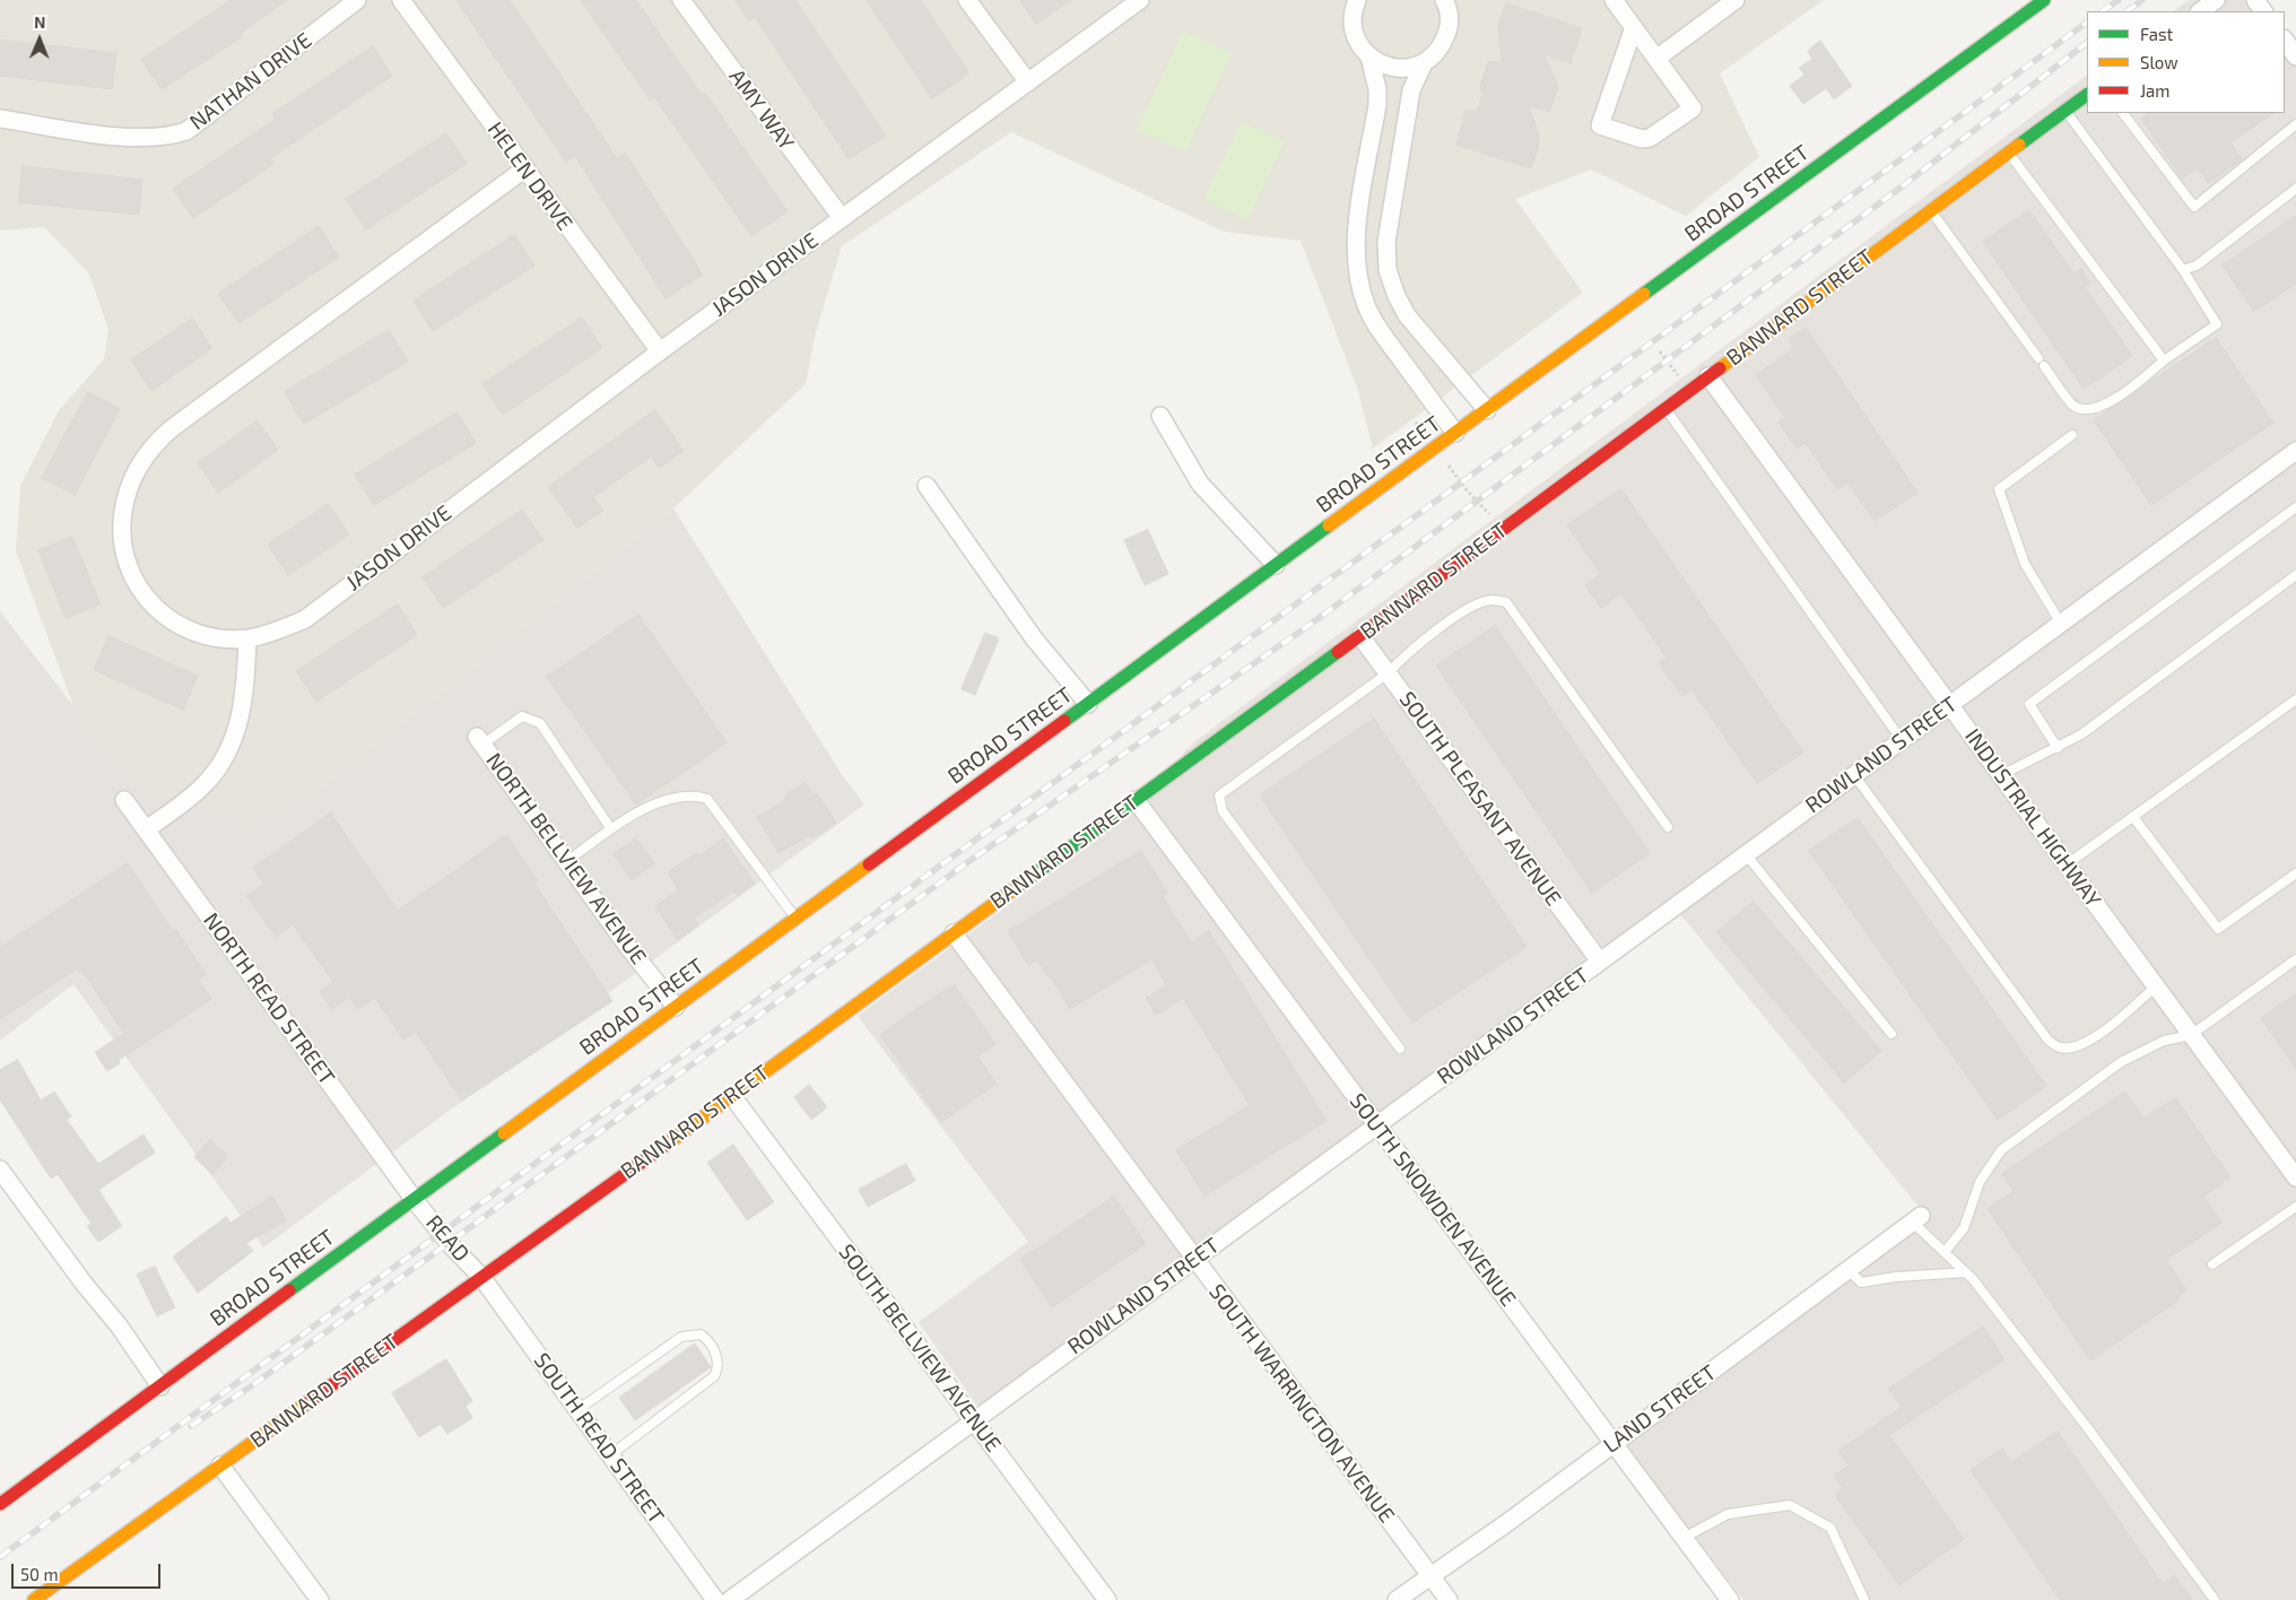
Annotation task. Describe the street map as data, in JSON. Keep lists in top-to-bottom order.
{
  "streets": {
    "street": [
      "NATHAN DRIVE",
      "AMY WAY",
      "HELEN DRIVE",
      "BROAD STREET",
      "JASON DRIVE",
      "BANNARD STREET",
      "ROWLAND STREET",
      "SOUTH PLEASANT AVENUE",
      "INDUSTRIAL HIGHWAY",
      "NORTH BELLVIEW AVENUE",
      "NORTH READ STREET",
      "SOUTH SNOWDEN AVENUE",
      "READ",
      "SOUTH BELLVIEW AVENUE",
      "SOUTH WARRINGTON AVENUE",
      "LAND STREET",
      "SOUTH READ STREET"
    ]
  },
  "crossings": [
    ["AMY WAY", "JASON DRIVE"],
    ["HELEN DRIVE", "JASON DRIVE"],
    ["BROAD STREET", "NORTH BELLVIEW AVENUE"],
    ["BROAD STREET", "NORTH READ STREET"],
    ["BROAD STREET", "READ"],
    ["BANNARD STREET", "SOUTH PLEASANT AVENUE"],
    ["BANNARD STREET", "INDUSTRIAL HIGHWAY"],
    ["BANNARD STREET", "SOUTH SNOWDEN AVENUE"],
    ["BANNARD STREET", "READ"],
    ["BANNARD STREET", "SOUTH BELLVIEW AVENUE"],
    ["BANNARD STREET", "SOUTH WARRINGTON AVENUE"],
    ["BANNARD STREET", "SOUTH READ STREET"],
    ["ROWLAND STREET", "SOUTH PLEASANT AVENUE"],
    ["ROWLAND STREET", "INDUSTRIAL HIGHWAY"],
    ["ROWLAND STREET", "SOUTH SNOWDEN AVENUE"],
    ["ROWLAND STREET", "SOUTH BELLVIEW AVENUE"],
    ["ROWLAND STREET", "SOUTH WARRINGTON AVENUE"],
    ["NORTH READ STREET", "READ"],
    ["SOUTH SNOWDEN AVENUE", "LAND STREET"],
    ["READ", "SOUTH READ STREET"],
    ["SOUTH WARRINGTON AVENUE", "LAND STREET"]
  ],
  "legend": ["Fast", "Slow", "Jam"],
  "scale_bar": "50 m",
  "north": "top"
}
